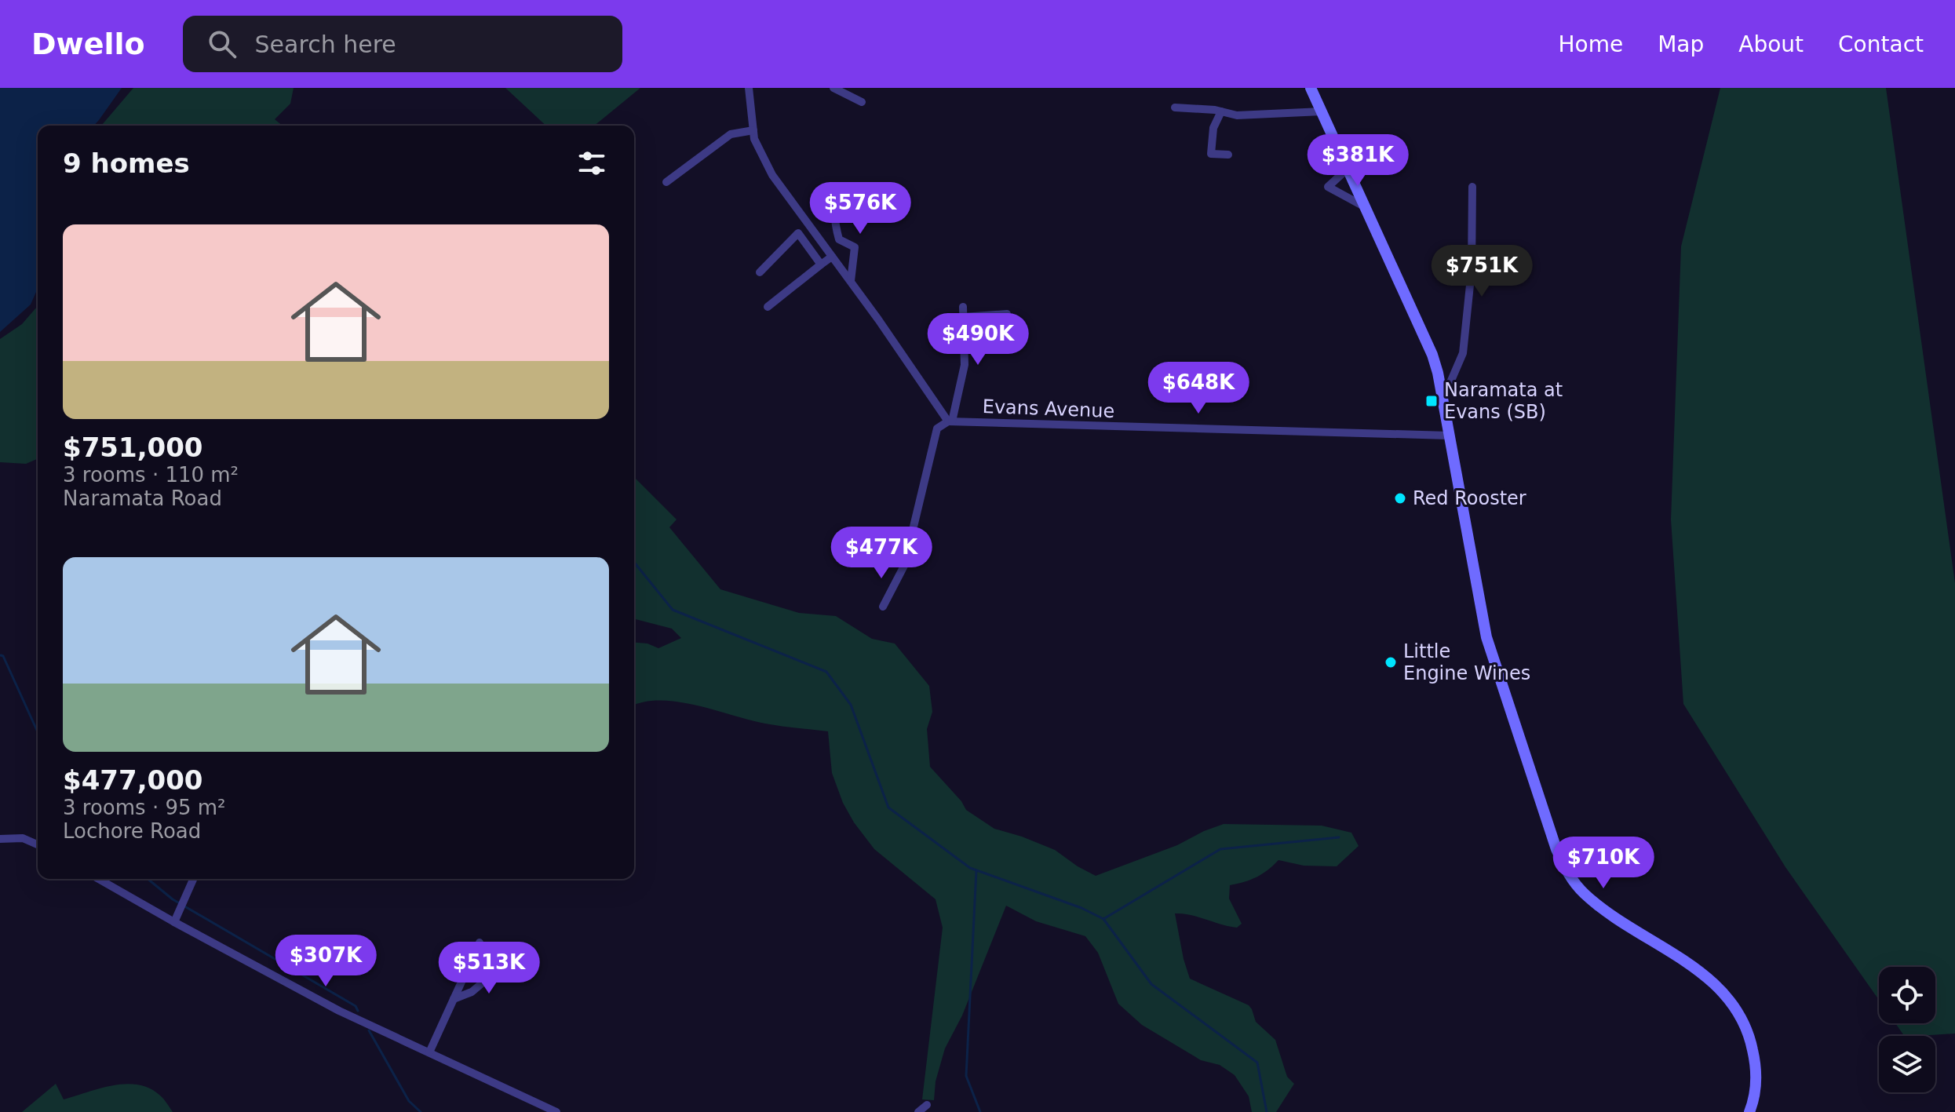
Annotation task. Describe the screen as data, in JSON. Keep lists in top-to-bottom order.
{
  "streets": {
    "street": ["Evans Avenue"]
  },
  "places": {
    "transit": ["Naramata at Evans (SB)"],
    "other": ["Red Rooster", "Little Engine Wines"]
  },
  "page": {
    "header": "Dwello",
    "search": "Search here",
    "nav": [
      "Home",
      "Map",
      "About",
      "Contact"
    ],
    "heading": "9 homes",
    "price": [
      "$381K",
      "$576K",
      "$751K",
      "$490K",
      "$648K",
      "$477K",
      "$710K",
      "$307K",
      "$513K"
    ],
    "list": [
      {
        "name": "$751,000",
        "note": "3 rooms · 110 m² · Naramata Road"
      },
      {
        "name": "$477,000",
        "note": "3 rooms · 95 m² · Lochore Road"
      }
    ]
  }
}
